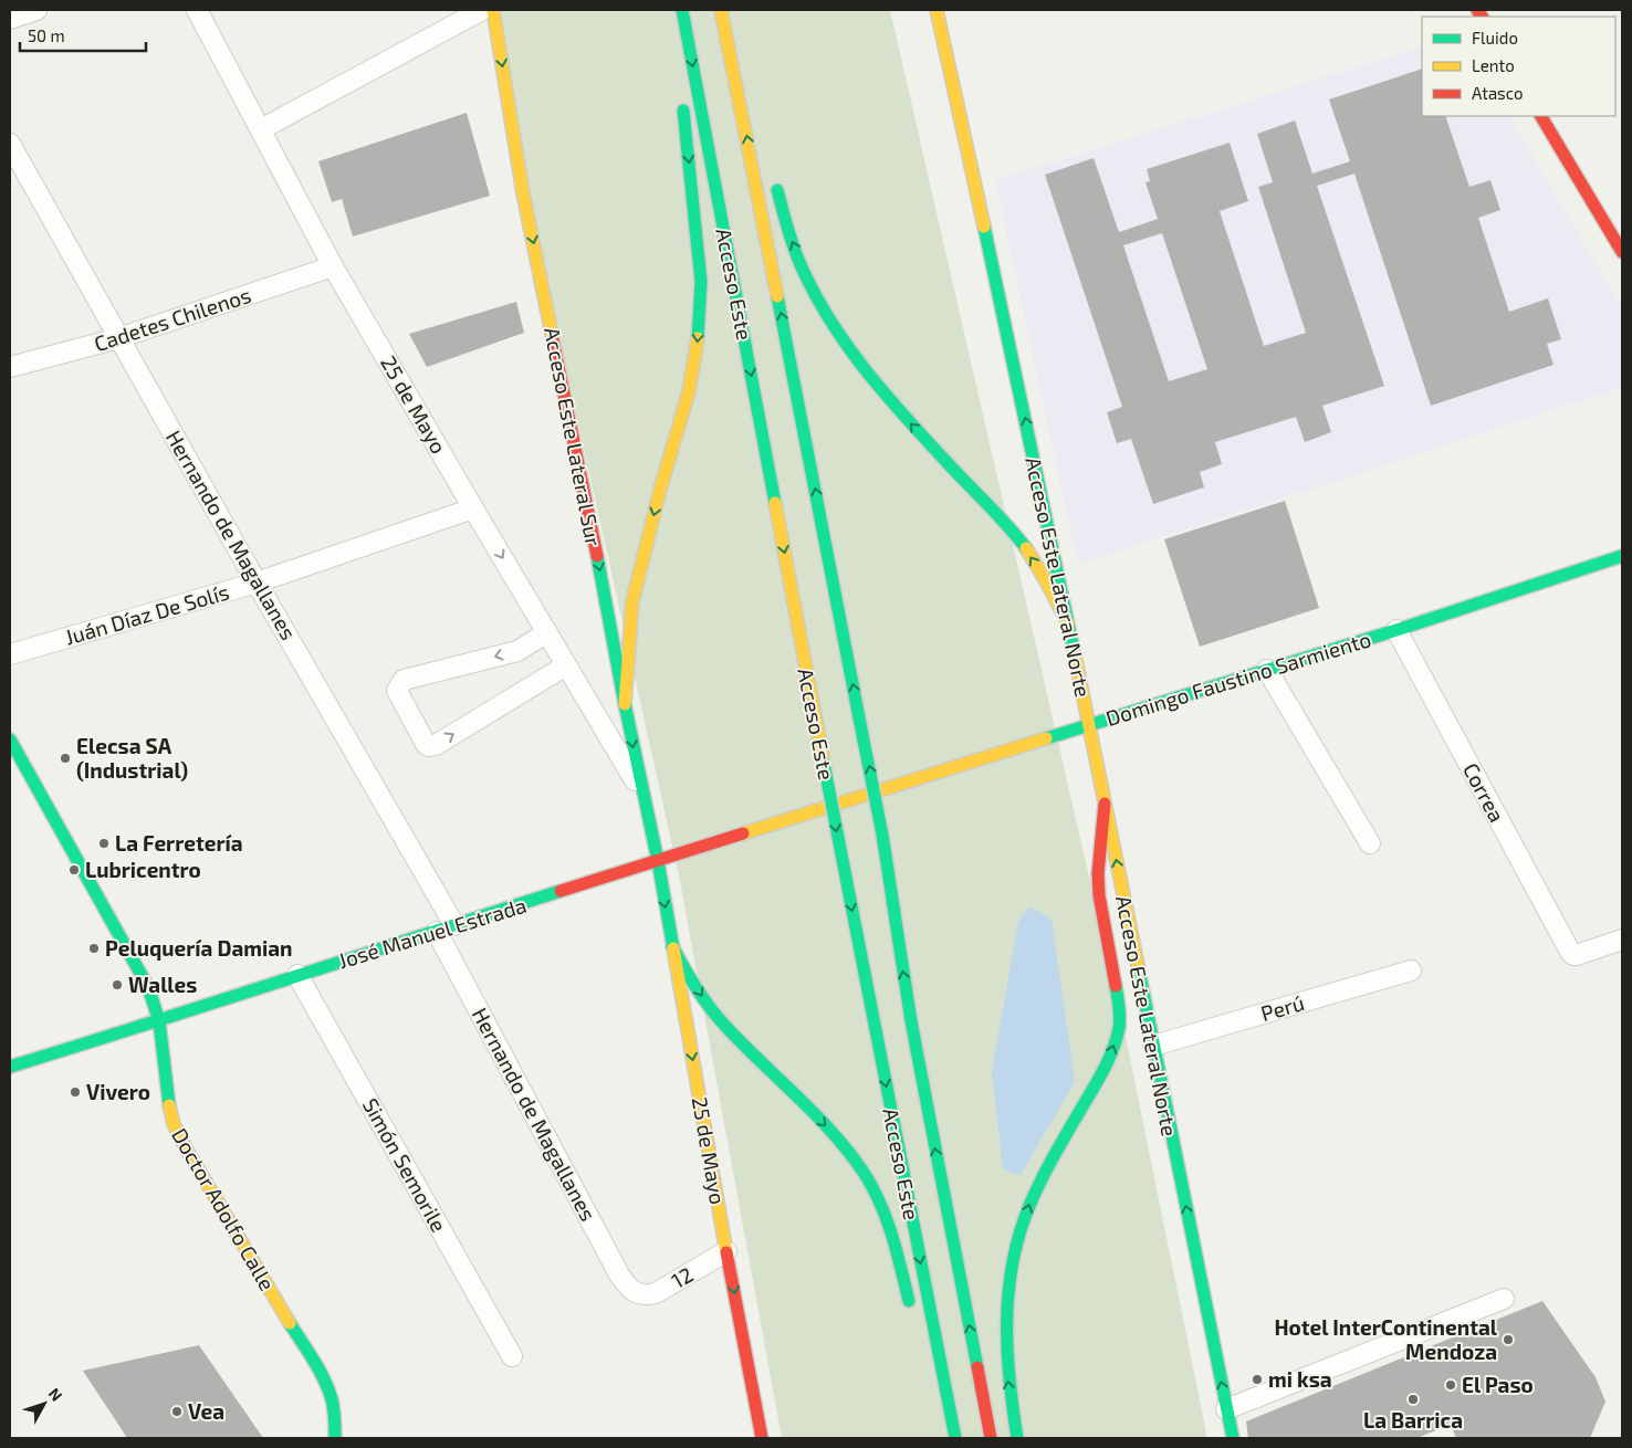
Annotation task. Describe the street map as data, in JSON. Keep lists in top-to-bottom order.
{
  "streets": {
    "main road": [
      "Acceso Este",
      "25 de Mayo",
      "Acceso Este Lateral Sur",
      "Acceso Este Lateral Norte",
      "Domingo Faustino Sarmiento",
      "José Manuel Estrada",
      "Doctor Adolfo Calle"
    ],
    "street": [
      "Cadetes Chilenos",
      "Hernando de Magallanes",
      "Juán Díaz De Solís",
      "Correa",
      "Perú",
      "Simón Semorile",
      "12"
    ]
  },
  "crossings": [
    ["Cadetes Chilenos", "25 de Mayo"],
    ["Cadetes Chilenos", "Hernando de Magallanes"],
    ["25 de Mayo", "Acceso Este Lateral Sur"],
    ["25 de Mayo", "Juán Díaz De Solís"],
    ["25 de Mayo", "José Manuel Estrada"],
    ["25 de Mayo", "12"],
    ["Acceso Este Lateral Sur", "José Manuel Estrada"],
    ["Hernando de Magallanes", "Juán Díaz De Solís"],
    ["Hernando de Magallanes", "José Manuel Estrada"],
    ["Hernando de Magallanes", "12"],
    ["Acceso Este Lateral Norte", "Domingo Faustino Sarmiento"],
    ["Acceso Este Lateral Norte", "Perú"],
    ["Domingo Faustino Sarmiento", "Correa"],
    ["Domingo Faustino Sarmiento", "José Manuel Estrada"],
    ["José Manuel Estrada", "Simón Semorile"],
    ["José Manuel Estrada", "Doctor Adolfo Calle"]
  ],
  "one_way": ["25 de Mayo"],
  "places": [
    "Elecsa SA (Industrial)",
    "La Ferretería",
    "Lubricentro",
    "Peluquería Damian",
    "Walles",
    "Vivero",
    "Hotel InterContinental Mendoza",
    "mi ksa",
    "El Paso",
    "La Barrica",
    "Vea"
  ],
  "legend": ["Fluido", "Lento", "Atasco"],
  "scale_bar": "50 m",
  "north": "top right"
}
